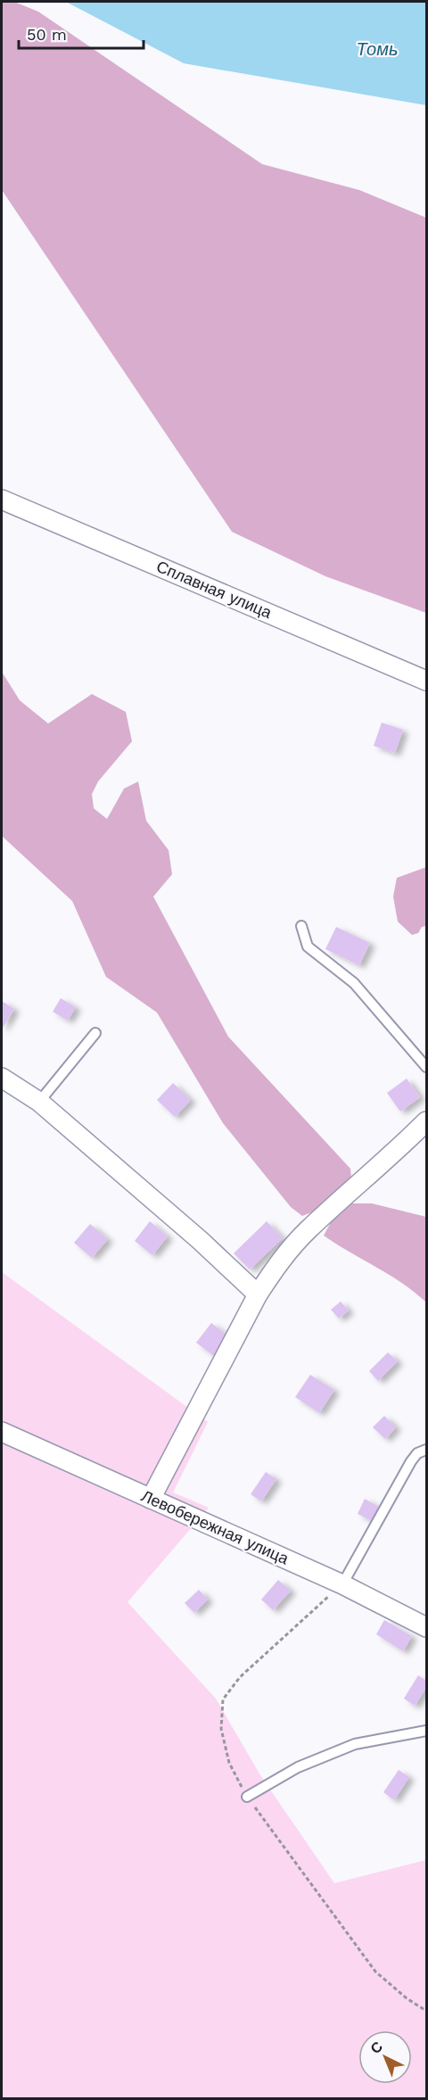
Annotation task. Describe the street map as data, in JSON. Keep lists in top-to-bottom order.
{
  "streets": {
    "street": ["Сплавная улица", "Левобережная улица"]
  },
  "water": ["Томь"],
  "scale_bar": "50 m",
  "north": "top left"
}
